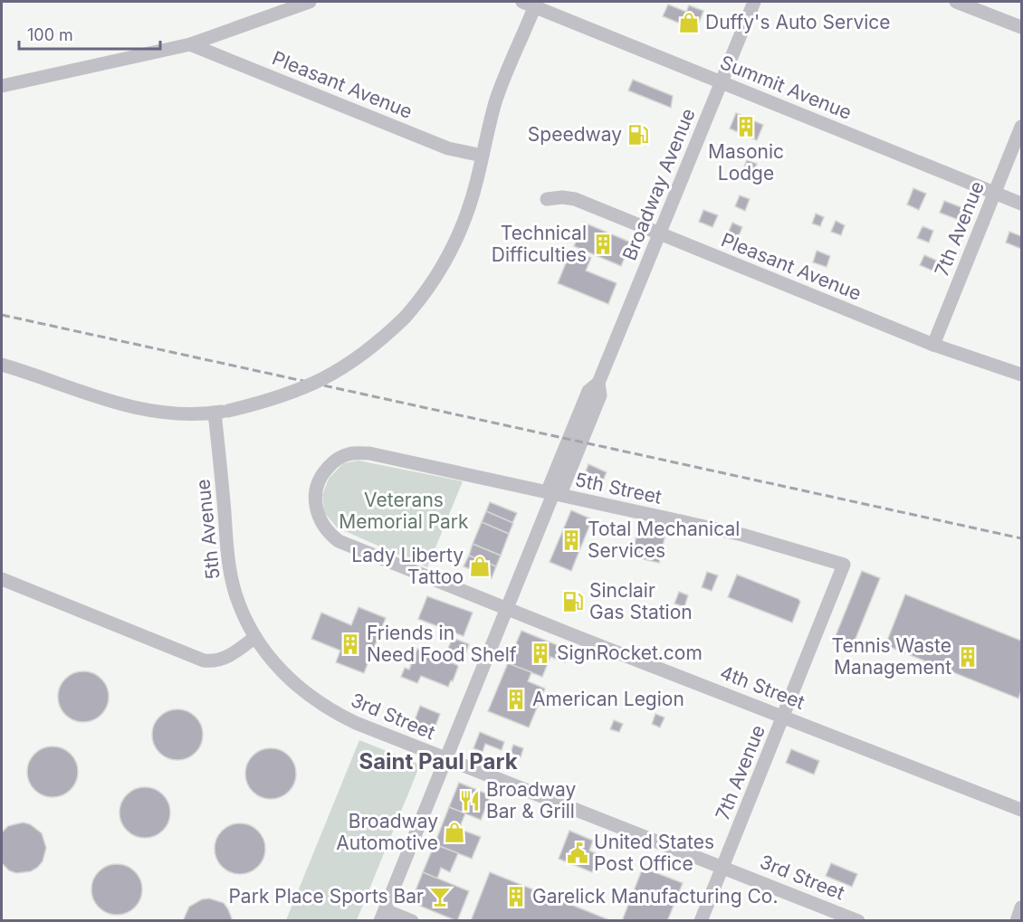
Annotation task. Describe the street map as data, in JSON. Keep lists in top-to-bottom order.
{
  "streets": {
    "street": [
      "Pleasant Avenue",
      "Summit Avenue",
      "Broadway Avenue",
      "7th Avenue",
      "5th Street",
      "5th Avenue",
      "4th Street",
      "3rd Street"
    ]
  },
  "crossings": [
    ["Pleasant Avenue", "Broadway Avenue"],
    ["Pleasant Avenue", "7th Avenue"],
    ["Summit Avenue", "Broadway Avenue"],
    ["Summit Avenue", "7th Avenue"],
    ["Broadway Avenue", "5th Street"],
    ["Broadway Avenue", "4th Street"],
    ["Broadway Avenue", "3rd Street"],
    ["7th Avenue", "5th Street"],
    ["7th Avenue", "4th Street"],
    ["7th Avenue", "3rd Street"],
    ["5th Street", "4th Street"],
    ["5th Avenue", "3rd Street"]
  ],
  "districts": ["Saint Paul Park"],
  "parks": ["Veterans Memorial Park"],
  "places": {
    "shop": ["Duffy's Auto Service", "Lady Liberty Tattoo", "Broadway Automotive"],
    "building": [
      "Masonic Lodge",
      "Technical Difficulties",
      "Total Mechanical Services",
      "Friends in Need Food Shelf",
      "SignRocket.com",
      "Tennis Waste Management",
      "American Legion",
      "Garelick Manufacturing Co."
    ],
    "fuel station": ["Speedway", "Sinclair Gas Station"],
    "restaurant": ["Broadway Bar & Grill"],
    "public building": ["United States Post Office"],
    "bar": ["Park Place Sports Bar"]
  },
  "scale_bar": "100 m"
}
